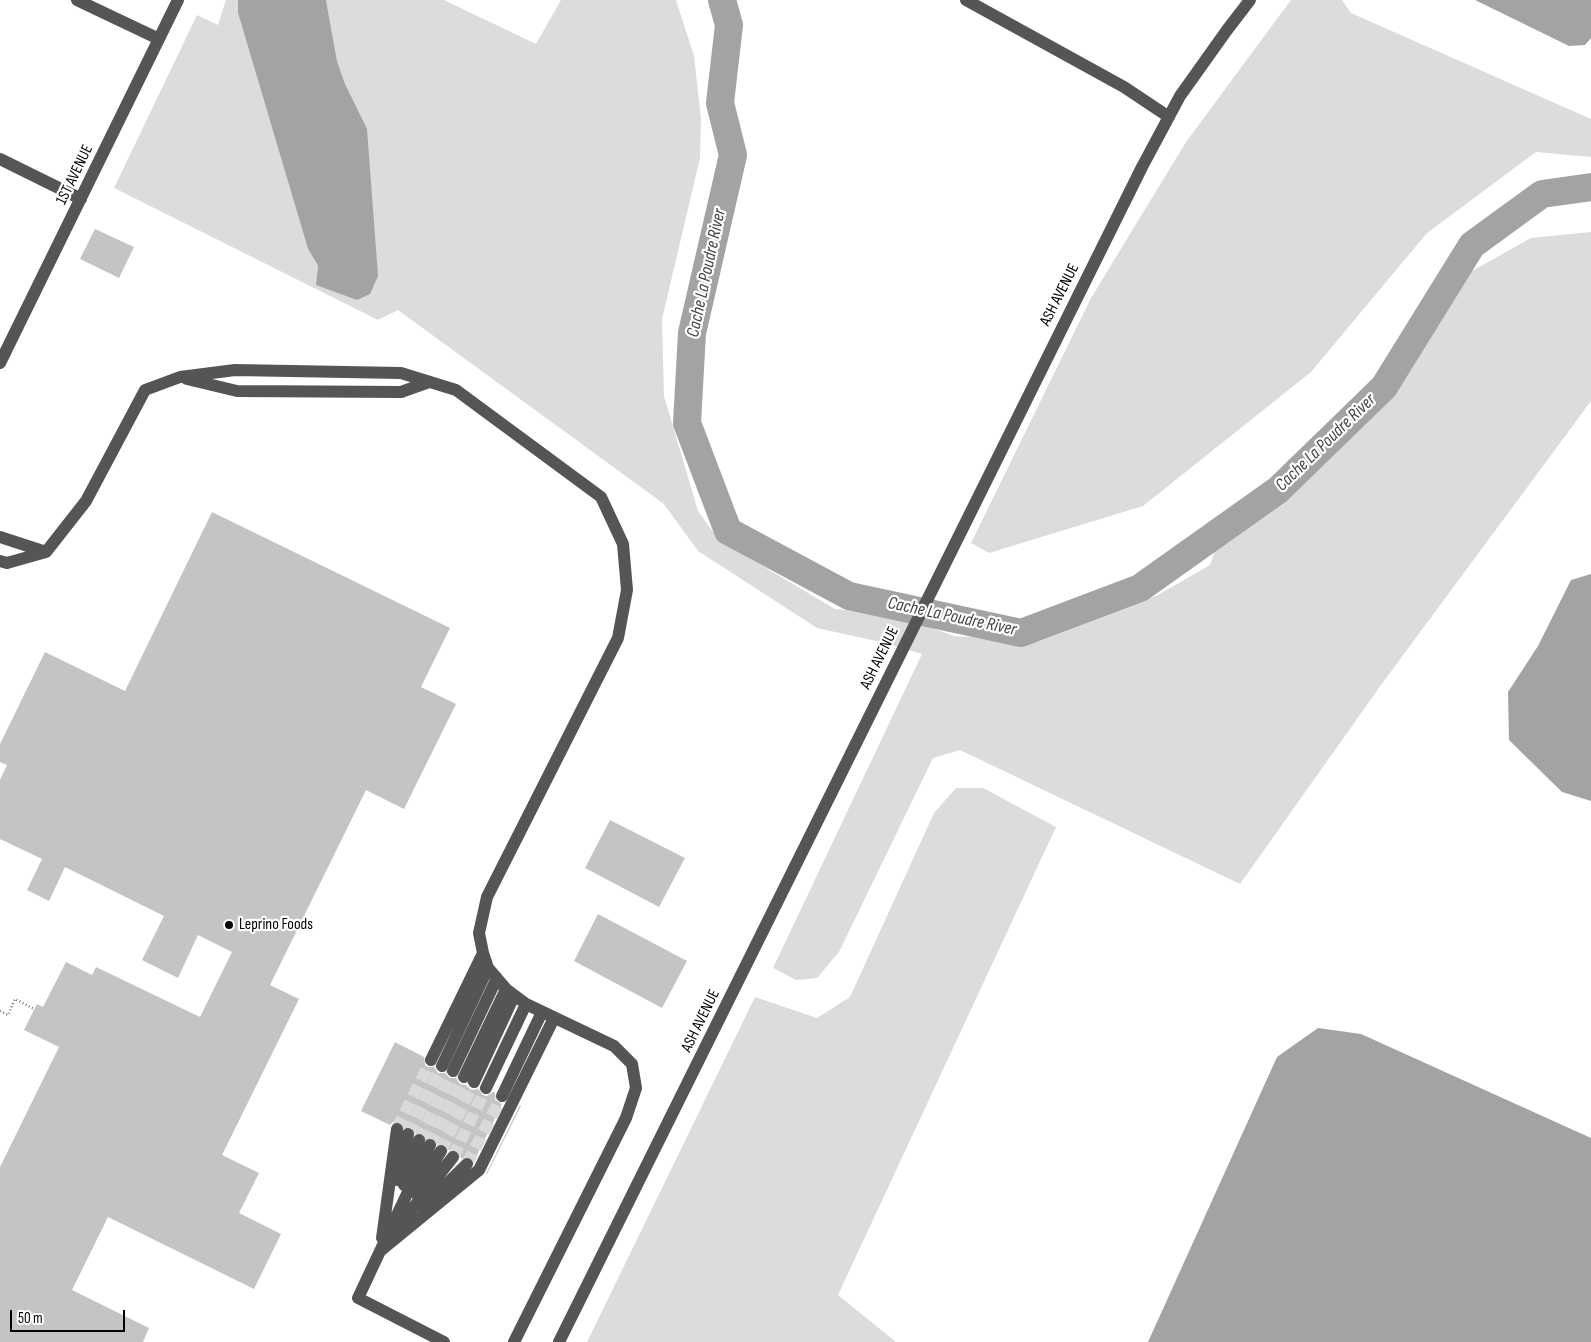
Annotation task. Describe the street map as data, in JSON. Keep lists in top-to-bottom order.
{
  "streets": {
    "street": ["1ST AVENUE", "ASH AVENUE"]
  },
  "water": ["Cache La Poudre River"],
  "places": ["Leprino Foods"],
  "scale_bar": "50 m"
}
